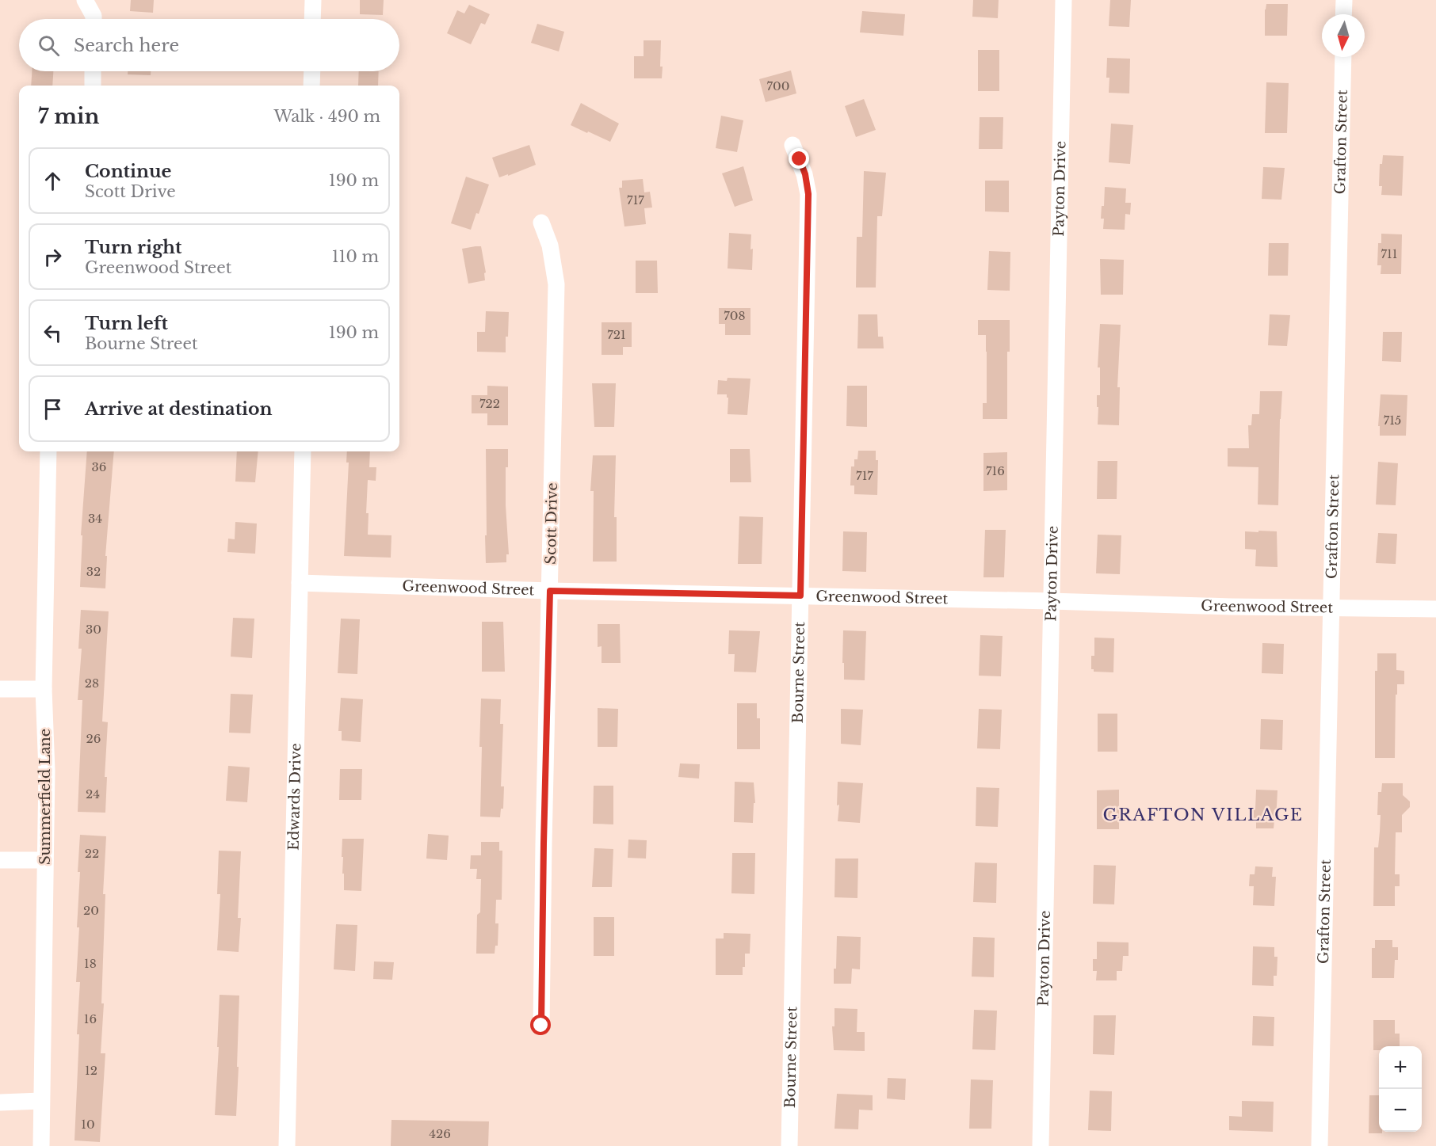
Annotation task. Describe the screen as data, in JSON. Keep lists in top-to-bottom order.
{
  "streets": {
    "street": [
      "Grafton Street",
      "Payton Drive",
      "Scott Drive",
      "Greenwood Street",
      "Bourne Street",
      "Summerfield Lane",
      "Edwards Drive"
    ]
  },
  "crossings": [
    ["Grafton Street", "Greenwood Street"],
    ["Payton Drive", "Greenwood Street"],
    ["Scott Drive", "Greenwood Street"],
    ["Greenwood Street", "Bourne Street"],
    ["Greenwood Street", "Edwards Drive"]
  ],
  "districts": ["GRAFTON VILLAGE"],
  "house_numbers": [
    "700",
    "717",
    "711",
    "708",
    "721",
    "722",
    "715",
    "36",
    "716",
    "717",
    "34",
    "32",
    "30",
    "28",
    "26",
    "24",
    "22",
    "20",
    "18",
    "16",
    "12",
    "10",
    "426"
  ],
  "north": "bottom",
  "page": {
    "search": "Search here",
    "heading": ["7 min", "Walk · 490 m"],
    "list": [
      ["Continue", "Scott Drive", "190 m"],
      ["Turn right", "Greenwood Street", "110 m"],
      ["Turn left", "Bourne Street", "190 m"],
      "Arrive at destination"
    ],
    "map_buttons": ["+", "−"]
  }
}
